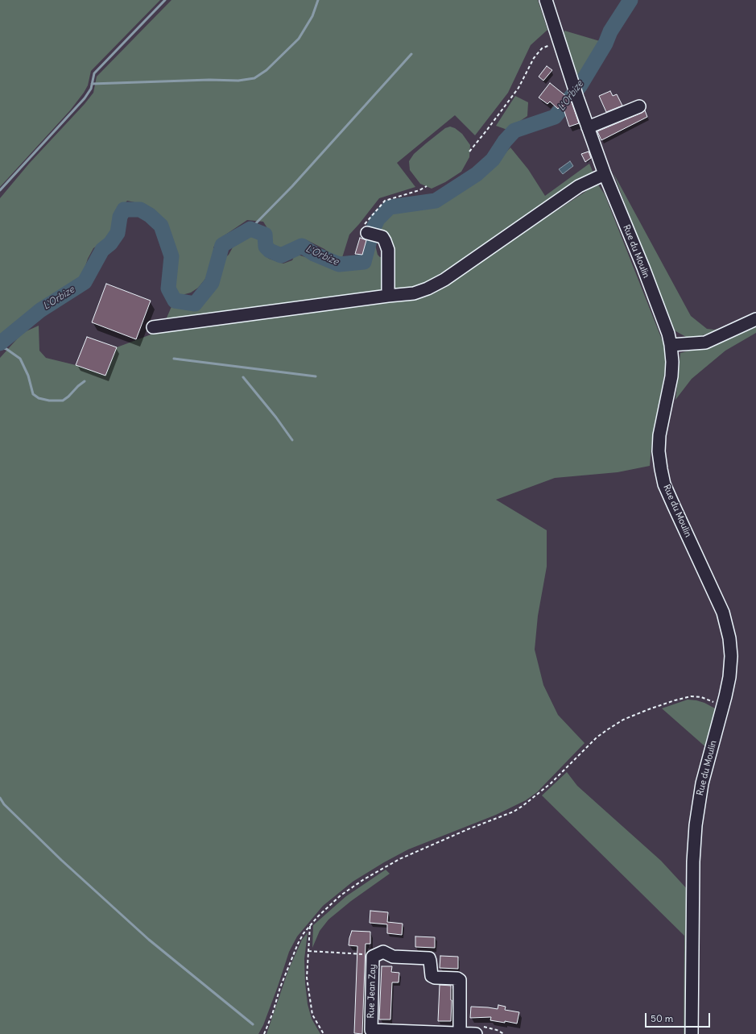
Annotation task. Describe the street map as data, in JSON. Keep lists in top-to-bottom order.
{
  "streets": {
    "street": ["Rue du Moulin", "Rue Jean Zay"]
  },
  "water": ["L'Orbize"],
  "scale_bar": "50 m"
}
